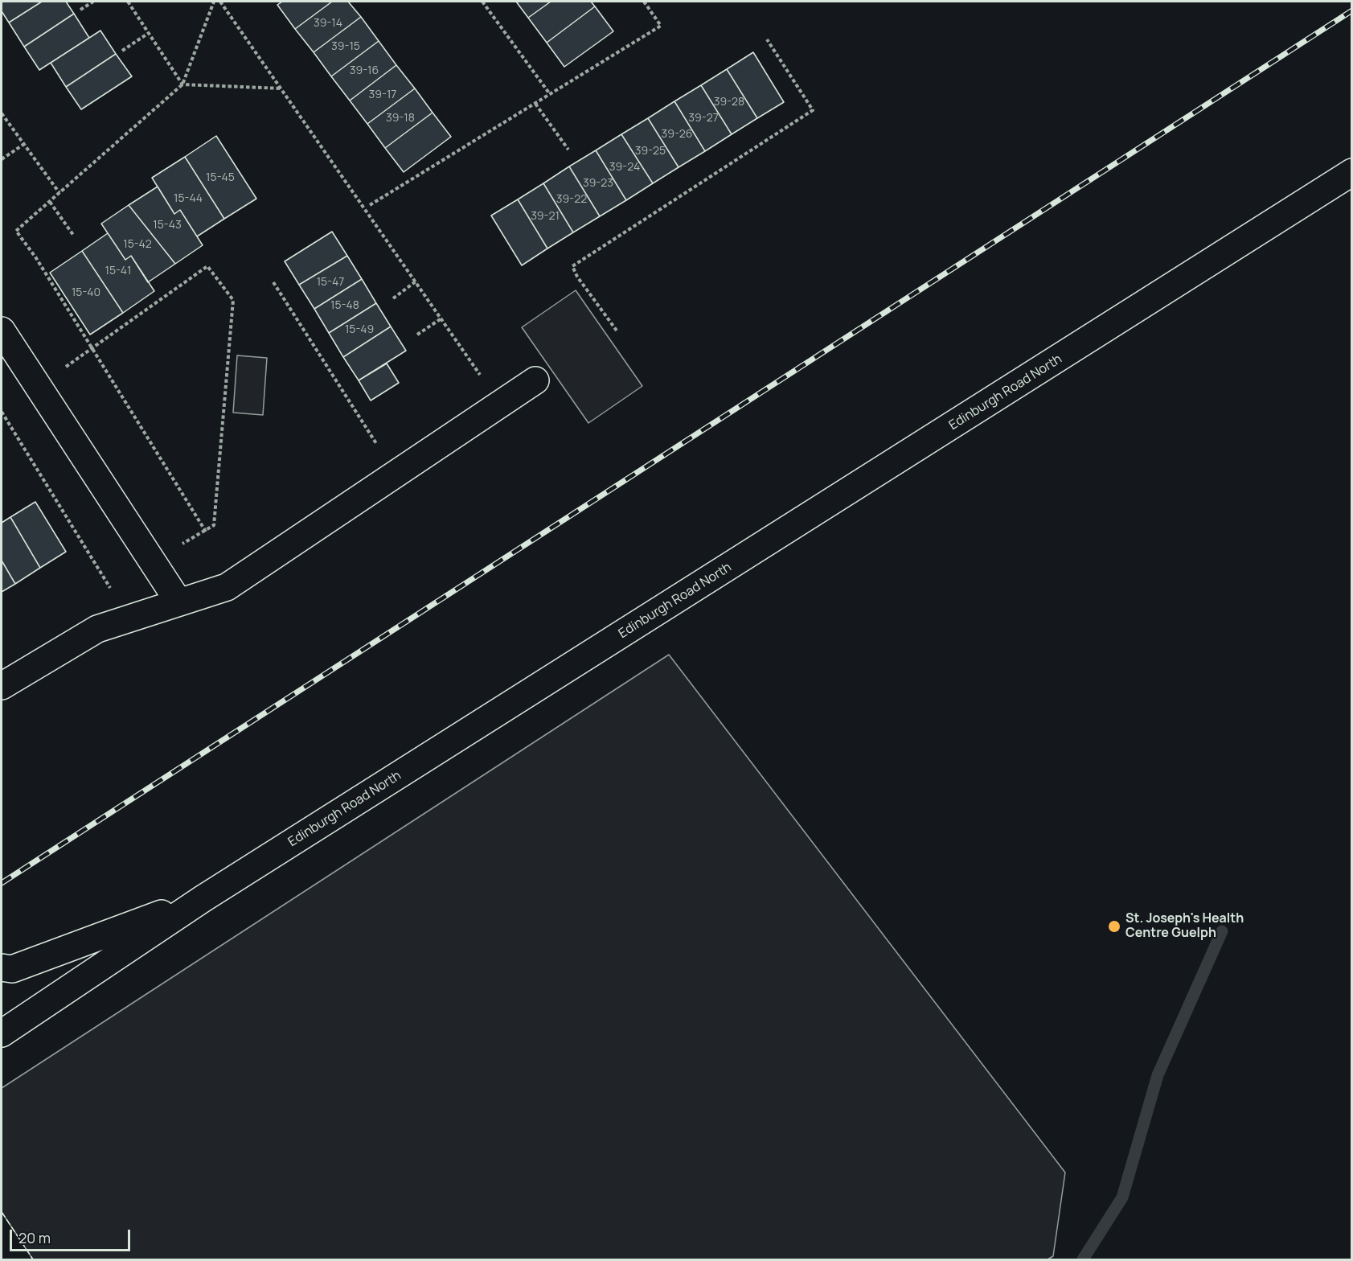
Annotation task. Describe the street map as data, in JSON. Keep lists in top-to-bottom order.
{
  "streets": {
    "main road": ["Edinburgh Road North"]
  },
  "places": ["St. Joseph's Health Centre Guelph"],
  "house_numbers": [
    "39-14",
    "39-15",
    "39-16",
    "39-17",
    "39-28",
    "39-18",
    "39-27",
    "39-26",
    "39-25",
    "39-24",
    "15-45",
    "39-23",
    "15-44",
    "39-22",
    "39-21",
    "15-43",
    "15-42",
    "15-41",
    "15-47",
    "15-40",
    "15-48",
    "15-49"
  ],
  "scale_bar": "20 m"
}
